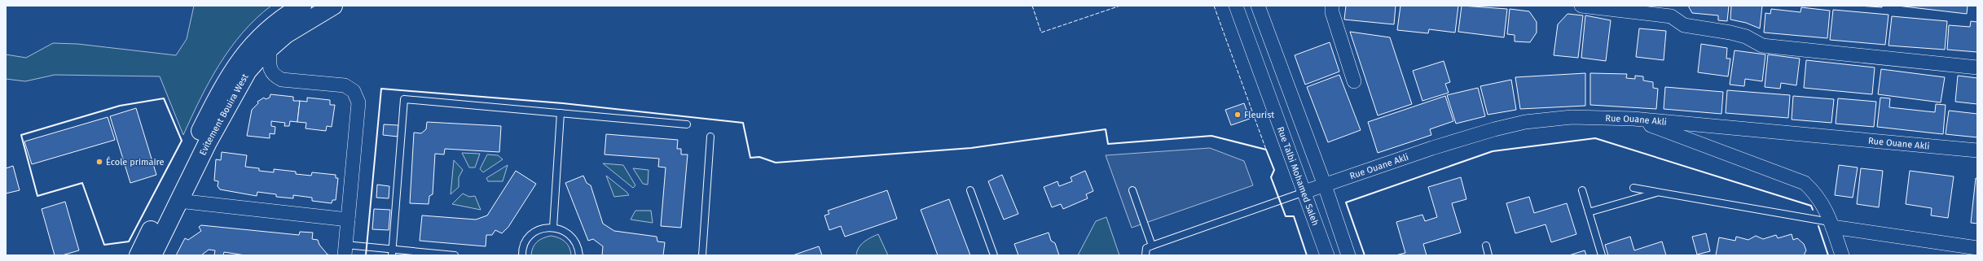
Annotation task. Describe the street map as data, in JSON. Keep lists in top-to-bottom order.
{
  "streets": {
    "highway": ["Evitement Bouira West"],
    "street": ["Rue Ouane Akli", "Rue Talbi Mohamed Saleh"]
  },
  "crossings": [
    ["Rue Ouane Akli", "Rue Talbi Mohamed Saleh"]
  ],
  "places": ["Fleurist", "École primaire"]
}
